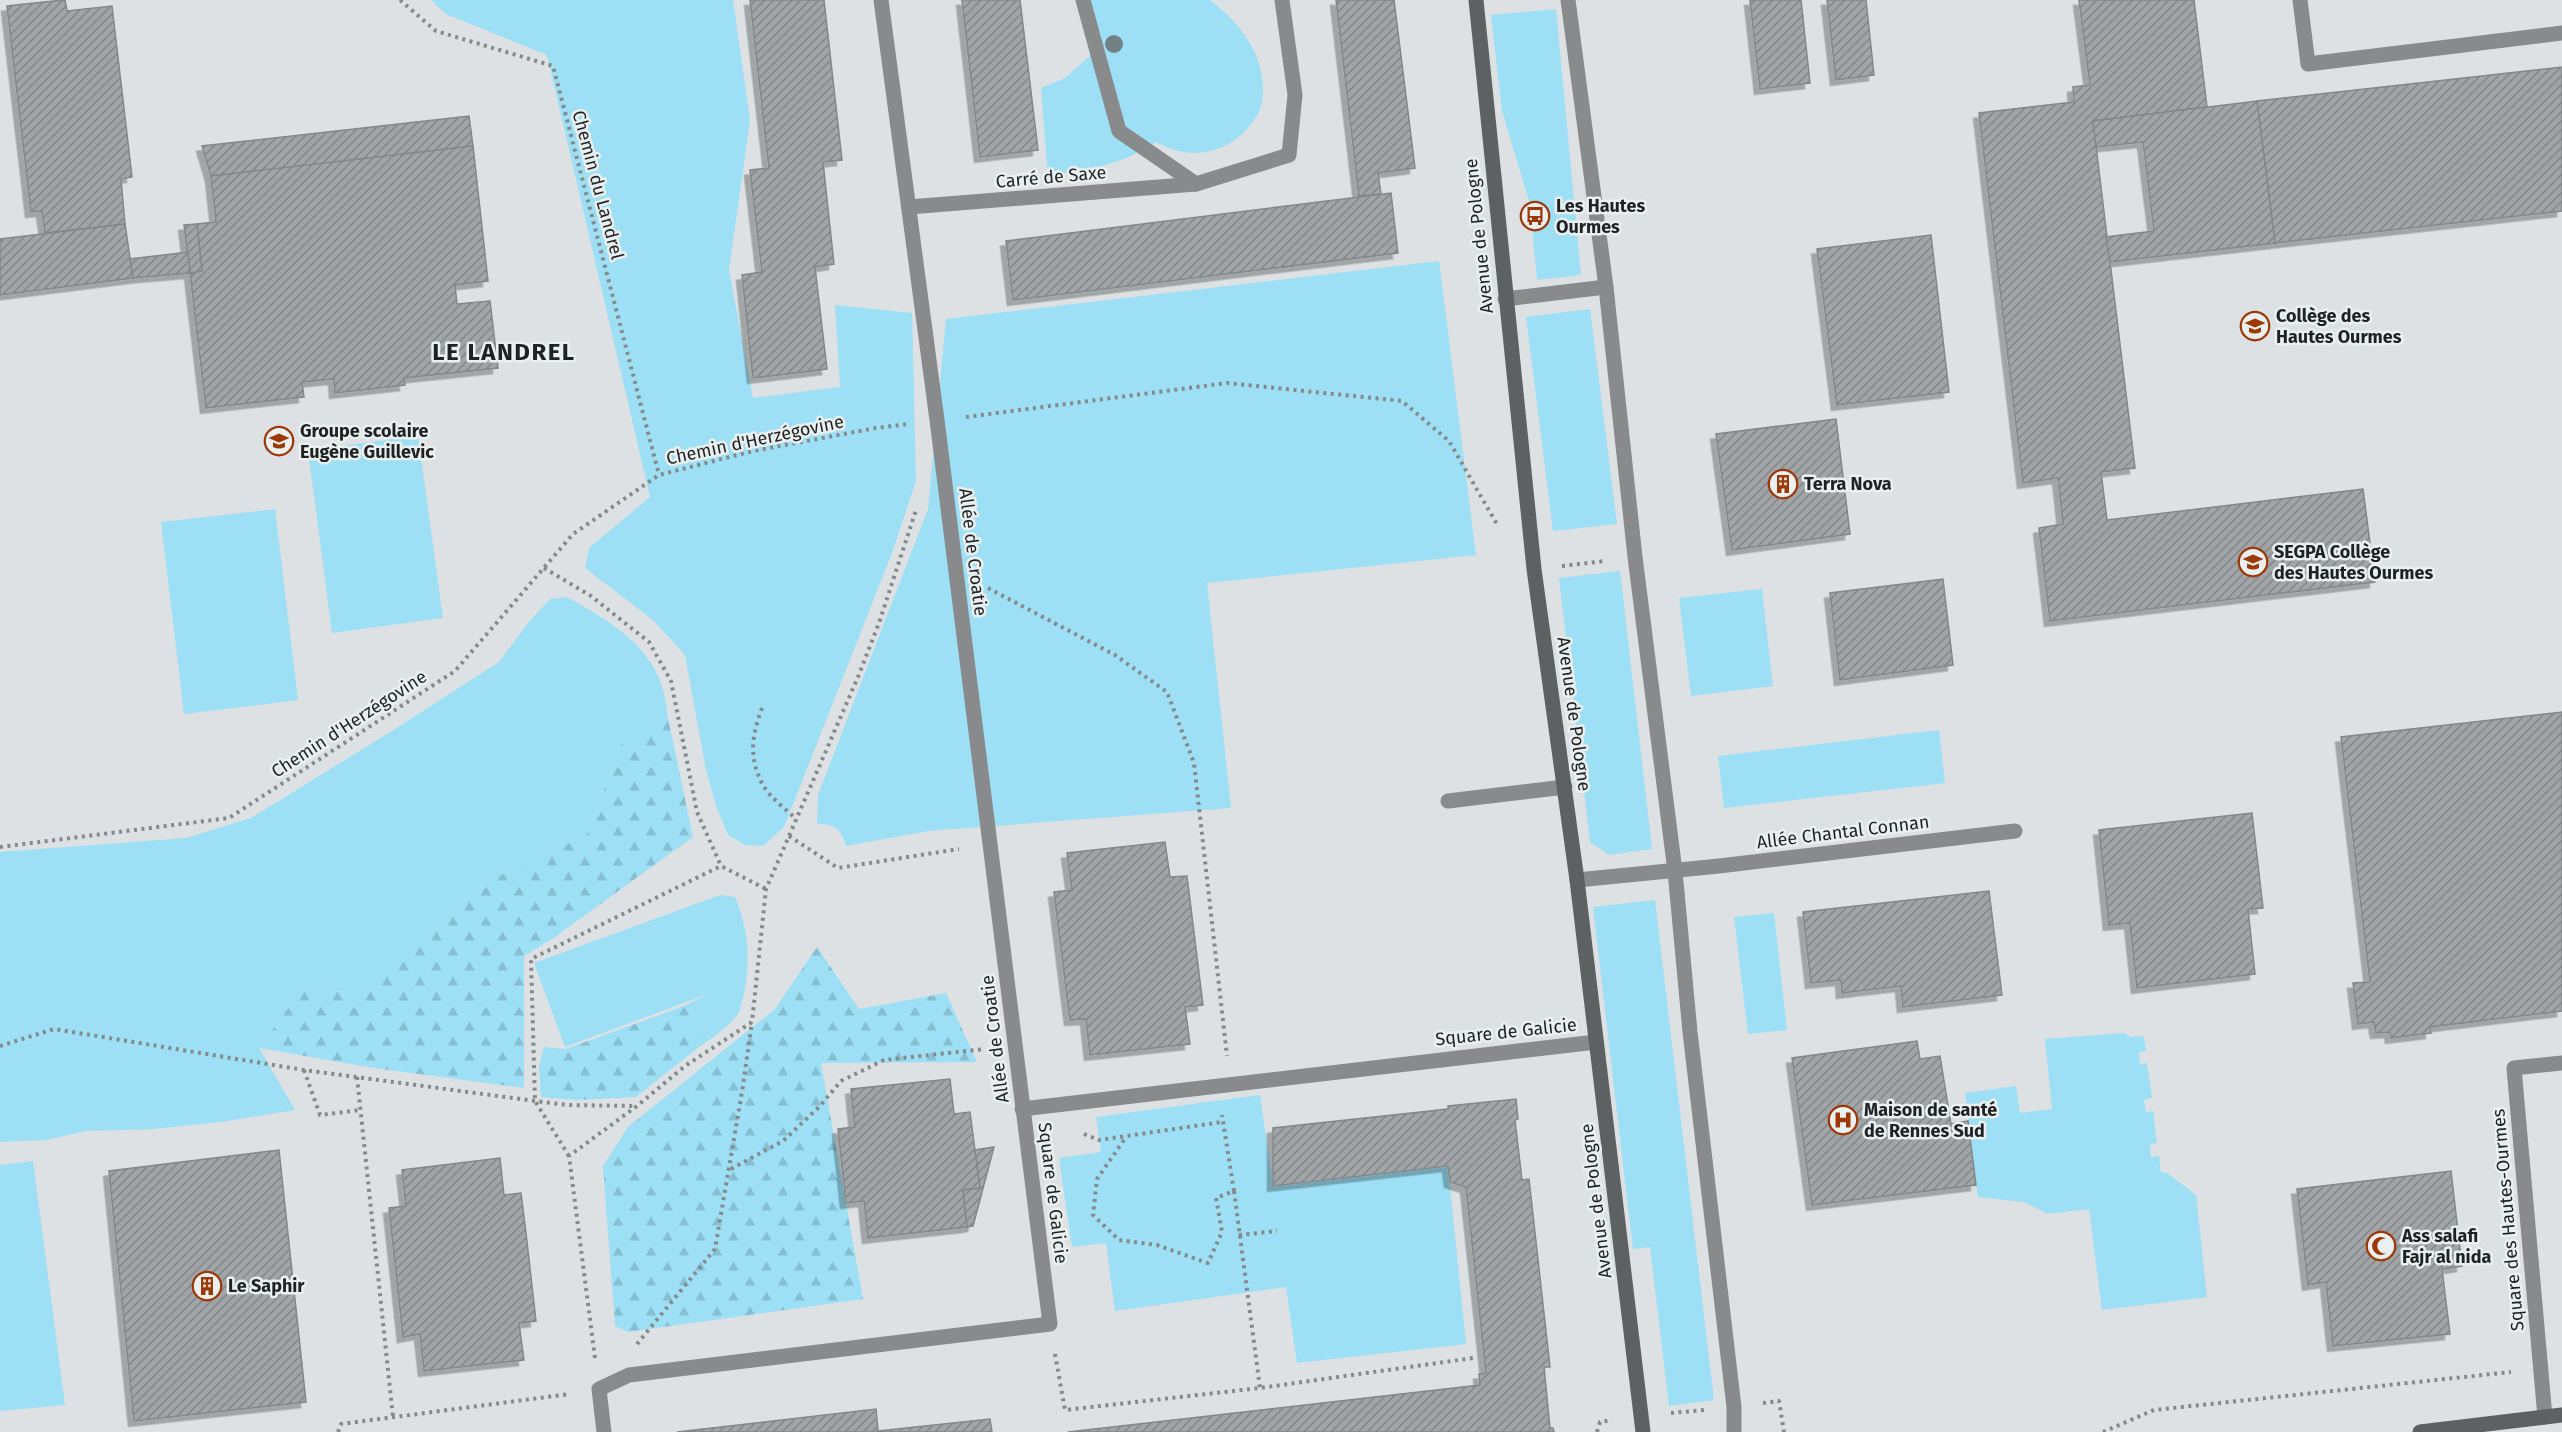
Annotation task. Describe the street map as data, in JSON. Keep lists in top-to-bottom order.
{
  "streets": {
    "street": [
      "Carré de Saxe",
      "Avenue de Pologne",
      "Allée de Croatie",
      "Allée Chantal Connan",
      "Square de Galicie",
      "Square des Hautes-Ourmes"
    ],
    "path": ["Chemin du Landrel", "Chemin d'Herzégovine"]
  },
  "crossings": [
    ["Carré de Saxe", "Allée de Croatie"],
    ["Chemin du Landrel", "Chemin d'Herzégovine"],
    ["Avenue de Pologne", "Chemin d'Herzégovine"],
    ["Avenue de Pologne", "Allée Chantal Connan"],
    ["Avenue de Pologne", "Square de Galicie"],
    ["Chemin d'Herzégovine", "Allée de Croatie"],
    ["Allée de Croatie", "Square de Galicie"]
  ],
  "districts": ["LE LANDREL"],
  "places": {
    "bus stop": ["Les Hautes Ourmes"],
    "school or university": ["Collège des Hautes Ourmes", "Groupe scolaire Eugène Guillevic", "SEGPA Collège des Hautes Ourmes"],
    "building": ["Terra Nova", "Le Saphir"],
    "hospital": ["Maison de santé de Rennes Sud"],
    "mosque": ["Ass salafi Fajr al nida"]
  }
}
